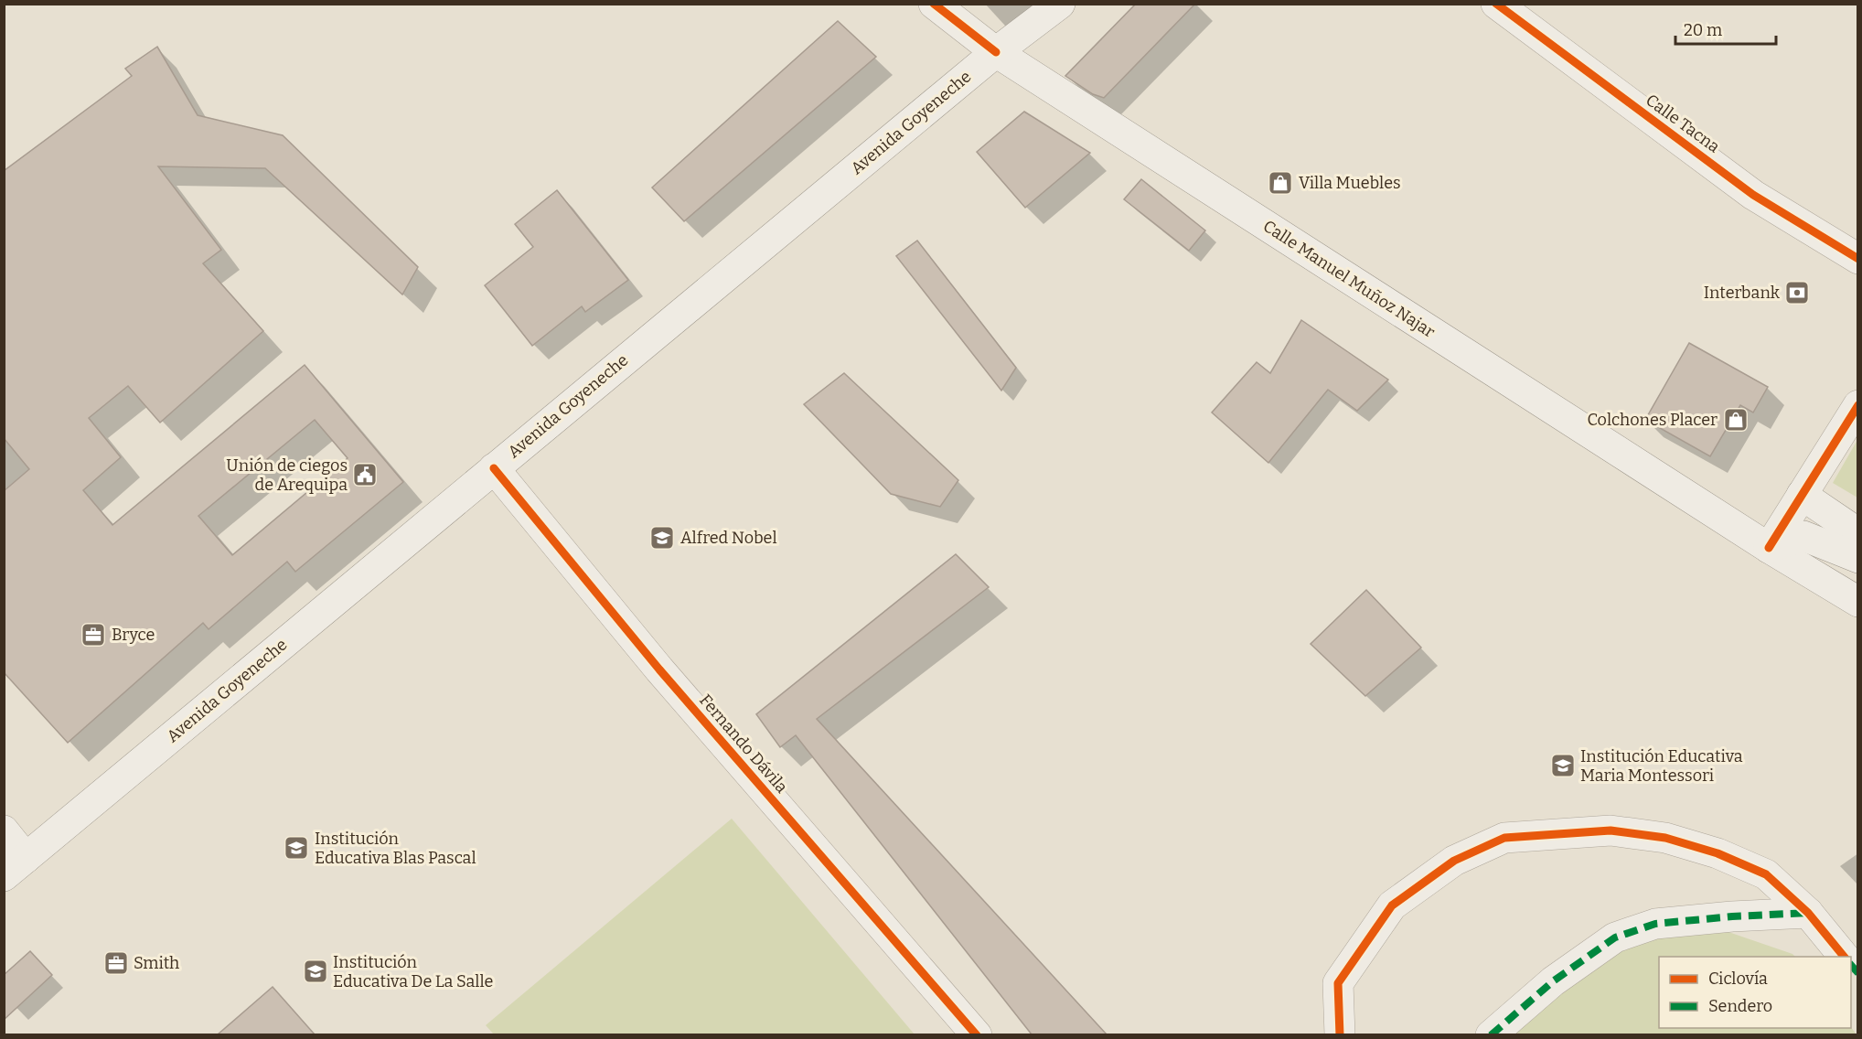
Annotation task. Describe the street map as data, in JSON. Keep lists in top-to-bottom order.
{
  "streets": {
    "main road": [
      "Avenida Goyeneche",
      "Calle Tacna",
      "Calle Manuel Muñoz Najar",
      "Fernando Dávila"
    ]
  },
  "crossings": [
    ["Avenida Goyeneche", "Calle Manuel Muñoz Najar"],
    ["Avenida Goyeneche", "Fernando Dávila"]
  ],
  "places": {
    "shop": ["Villa Muebles", "Colchones Placer"],
    "bank": ["Interbank"],
    "public building": ["Unión de ciegos de Arequipa"],
    "school or university": [
      "Alfred Nobel",
      "Institución Educativa Maria Montessori",
      "Institución Educativa Blas Pascal",
      "Institución Educativa De La Salle"
    ],
    "office": ["Bryce", "Smith"]
  },
  "legend": ["Ciclovía", "Sendero"],
  "scale_bar": "20 m"
}
